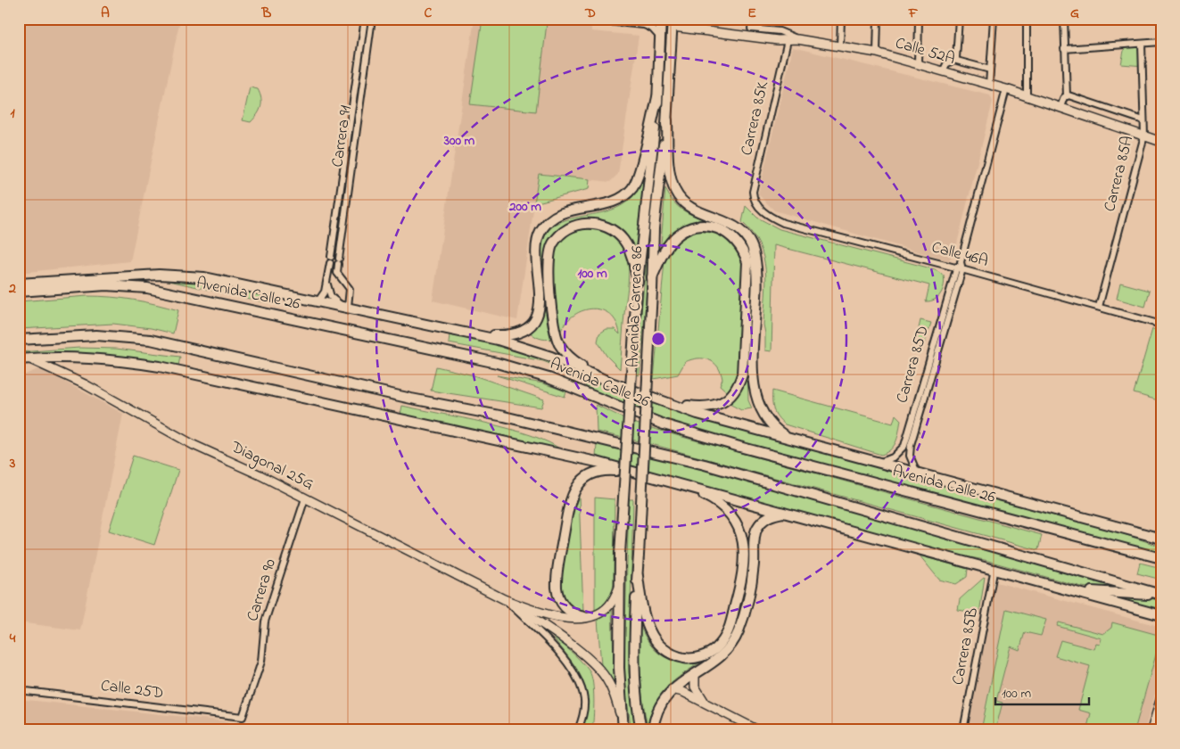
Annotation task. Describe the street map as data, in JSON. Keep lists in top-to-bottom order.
{
  "streets": {
    "main road": ["Avenida Calle 26", "Avenida Carrera 86"],
    "street": [
      "Calle 52A",
      "Carrera 85K",
      "Carrera 91",
      "Carrera 85A",
      "Calle 46A",
      "Carrera 85D",
      "Diagonal 25G",
      "Carrera 90",
      "Carrera 85B",
      "Calle 25D"
    ]
  },
  "crossings": [
    ["Calle 52A", "Carrera 85K"],
    ["Calle 52A", "Carrera 85A"],
    ["Calle 52A", "Avenida Carrera 86"],
    ["Carrera 85K", "Calle 46A"],
    ["Carrera 91", "Avenida Calle 26"],
    ["Carrera 85A", "Calle 46A"],
    ["Calle 46A", "Carrera 85D"],
    ["Avenida Calle 26", "Carrera 85D"],
    ["Avenida Carrera 86", "Diagonal 25G"],
    ["Diagonal 25G", "Carrera 90"],
    ["Carrera 90", "Calle 25D"]
  ],
  "scale_bar": "100 m",
  "grid": {
    "columns": [
      "A",
      "B",
      "C",
      "D",
      "E",
      "F",
      "G"
    ],
    "rows": [
      "1",
      "2",
      "3",
      "4"
    ]
  },
  "rings": ["300 m", "200 m", "100 m"]
}
